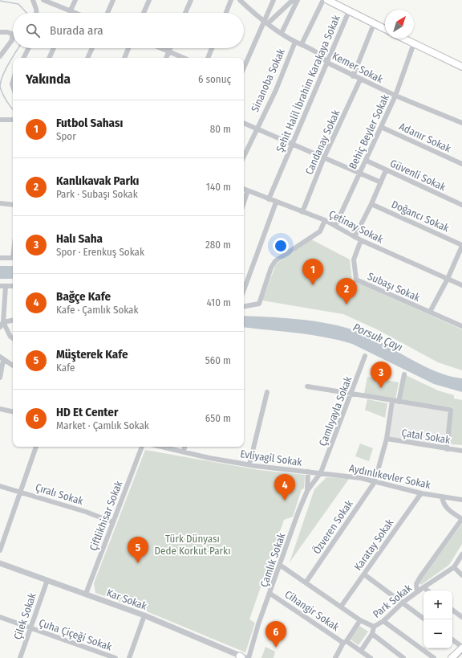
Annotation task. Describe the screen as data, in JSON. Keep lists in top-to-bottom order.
{
  "streets": {
    "street": [
      "Kemer Sokak",
      "Sinanoba Sokak",
      "Şehit Halil İbrahim Karakaya Sokak",
      "Behiç Beyler Sokak",
      "Adanır Sokak",
      "Candanay Sokak",
      "Güvenli Sokak",
      "Doğancı Sokak",
      "Çetinay Sokak",
      "Subaşı Sokak",
      "Çamlıyayla Sokak",
      "Çatal Sokak",
      "Evliyagil Sokak",
      "Aydınlıkevler Sokak",
      "Çıralı Sokak",
      "Çiftlikhisar Sokak",
      "Özveren Sokak",
      "Karatay Sokak",
      "Çamlık Sokak",
      "Kar Sokak",
      "Park Sokak",
      "Cihangir Sokak",
      "Çilek Sokak",
      "Çuha Çiçeği Sokak"
    ]
  },
  "crossings": [
    ["Kemer Sokak", "Sinanoba Sokak"],
    ["Kemer Sokak", "Şehit Halil İbrahim Karakaya Sokak"],
    ["Kemer Sokak", "Behiç Beyler Sokak"],
    ["Kemer Sokak", "Candanay Sokak"],
    ["Şehit Halil İbrahim Karakaya Sokak", "Çetinay Sokak"],
    ["Behiç Beyler Sokak", "Adanır Sokak"],
    ["Behiç Beyler Sokak", "Güvenli Sokak"],
    ["Behiç Beyler Sokak", "Çetinay Sokak"],
    ["Candanay Sokak", "Çetinay Sokak"],
    ["Çetinay Sokak", "Subaşı Sokak"],
    ["Çamlıyayla Sokak", "Aydınlıkevler Sokak"],
    ["Çamlıyayla Sokak", "Çamlık Sokak"],
    ["Çatal Sokak", "Özveren Sokak"],
    ["Evliyagil Sokak", "Aydınlıkevler Sokak"],
    ["Aydınlıkevler Sokak", "Özveren Sokak"],
    ["Aydınlıkevler Sokak", "Karatay Sokak"],
    ["Aydınlıkevler Sokak", "Çamlık Sokak"],
    ["Çıralı Sokak", "Çiftlikhisar Sokak"],
    ["Çiftlikhisar Sokak", "Kar Sokak"],
    ["Özveren Sokak", "Park Sokak"],
    ["Karatay Sokak", "Park Sokak"],
    ["Çamlık Sokak", "Park Sokak"],
    ["Çamlık Sokak", "Cihangir Sokak"],
    ["Kar Sokak", "Çilek Sokak"],
    ["Çilek Sokak", "Çuha Çiçeği Sokak"]
  ],
  "water": ["Porsuk Çayı"],
  "parks": ["Türk Dünyası Dede Korkut Parkı"],
  "north": "top right",
  "page": {
    "search": "Burada ara",
    "heading": ["Yakında", "6 sonuç"],
    "list": [
      {
        "mark": "1",
        "name": "Futbol Sahası",
        "note": "Spor",
        "value": "80 m"
      },
      {
        "mark": "2",
        "name": "Kanlıkavak Parkı",
        "note": "Park · Subaşı Sokak",
        "value": "140 m"
      },
      {
        "mark": "3",
        "name": "Halı Saha",
        "note": "Spor · Erenkuş Sokak",
        "value": "280 m"
      },
      {
        "mark": "4",
        "name": "Bağçe Kafe",
        "note": "Kafe · Çamlık Sokak",
        "value": "410 m"
      },
      {
        "mark": "5",
        "name": "Müşterek Kafe",
        "note": "Kafe",
        "value": "560 m"
      },
      {
        "mark": "6",
        "name": "HD Et Center",
        "note": "Market · Çamlık Sokak",
        "value": "650 m"
      }
    ],
    "pins": [
      "1",
      "2",
      "3",
      "4",
      "5",
      "6"
    ],
    "map_buttons": ["+", "−"]
  }
}
